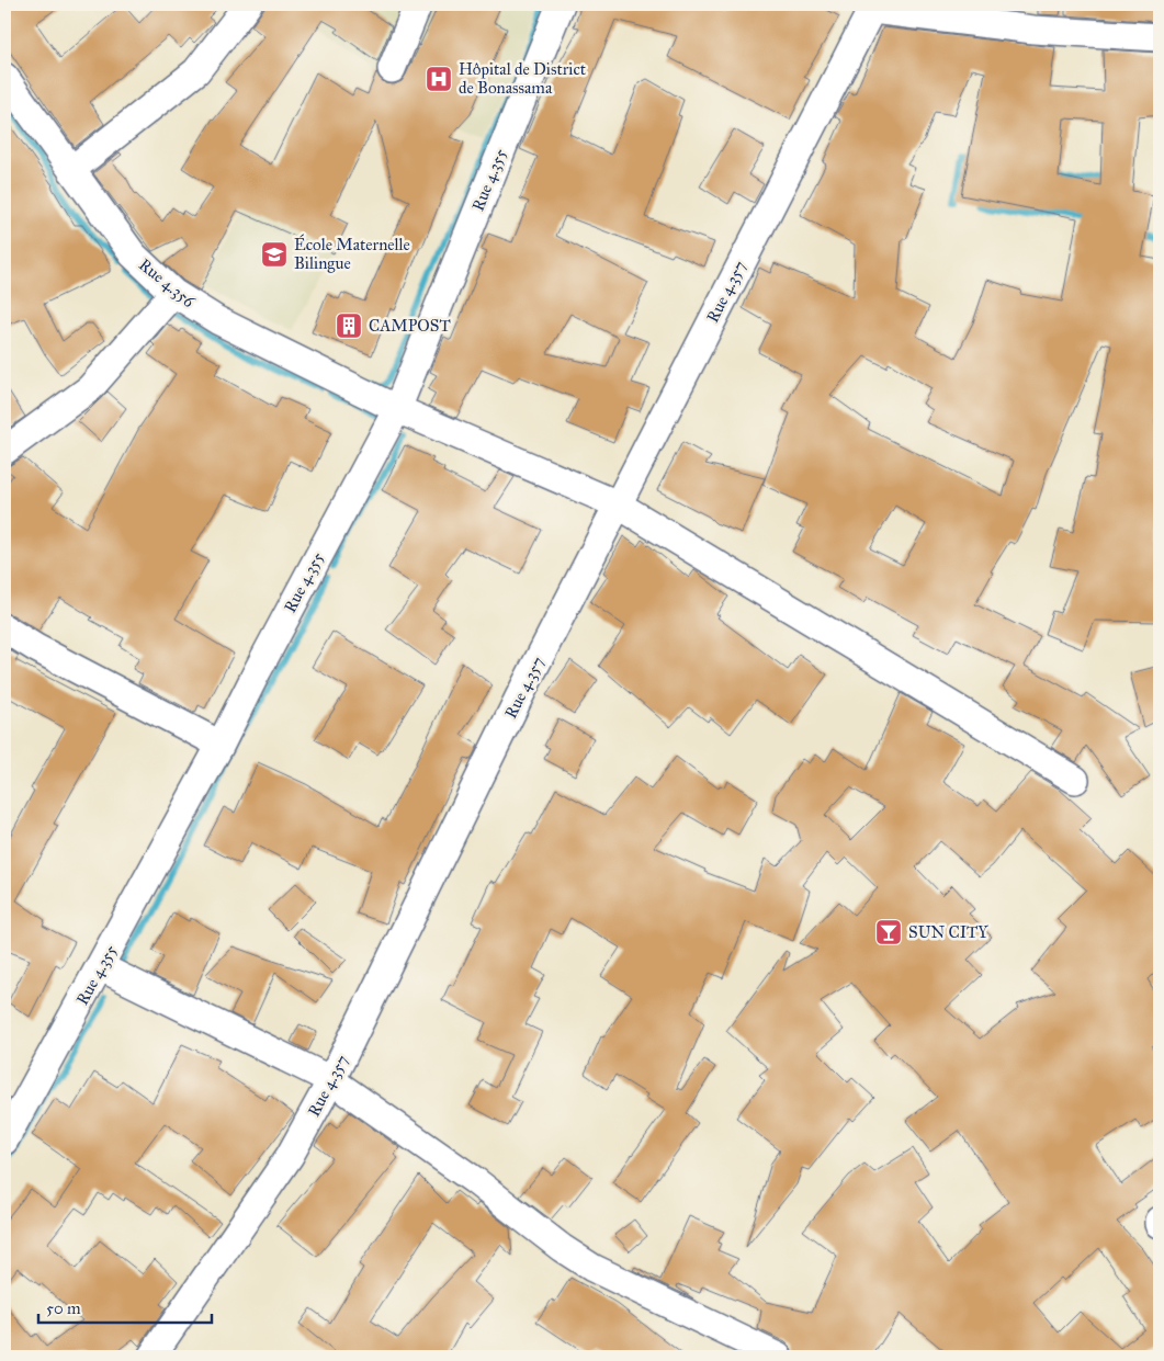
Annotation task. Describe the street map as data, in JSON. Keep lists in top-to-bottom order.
{
  "streets": {
    "street": ["Rue 4.355", "Rue 4.356", "Rue 4.357"]
  },
  "crossings": [
    ["Rue 4.355", "Rue 4.356"],
    ["Rue 4.356", "Rue 4.357"]
  ],
  "places": {
    "hospital": ["Hôpital de District de Bonassama"],
    "school or university": ["École Maternelle Bilingue"],
    "building": ["CAMPOST"],
    "bar": ["SUN CITY"]
  },
  "scale_bar": "50 m"
}
